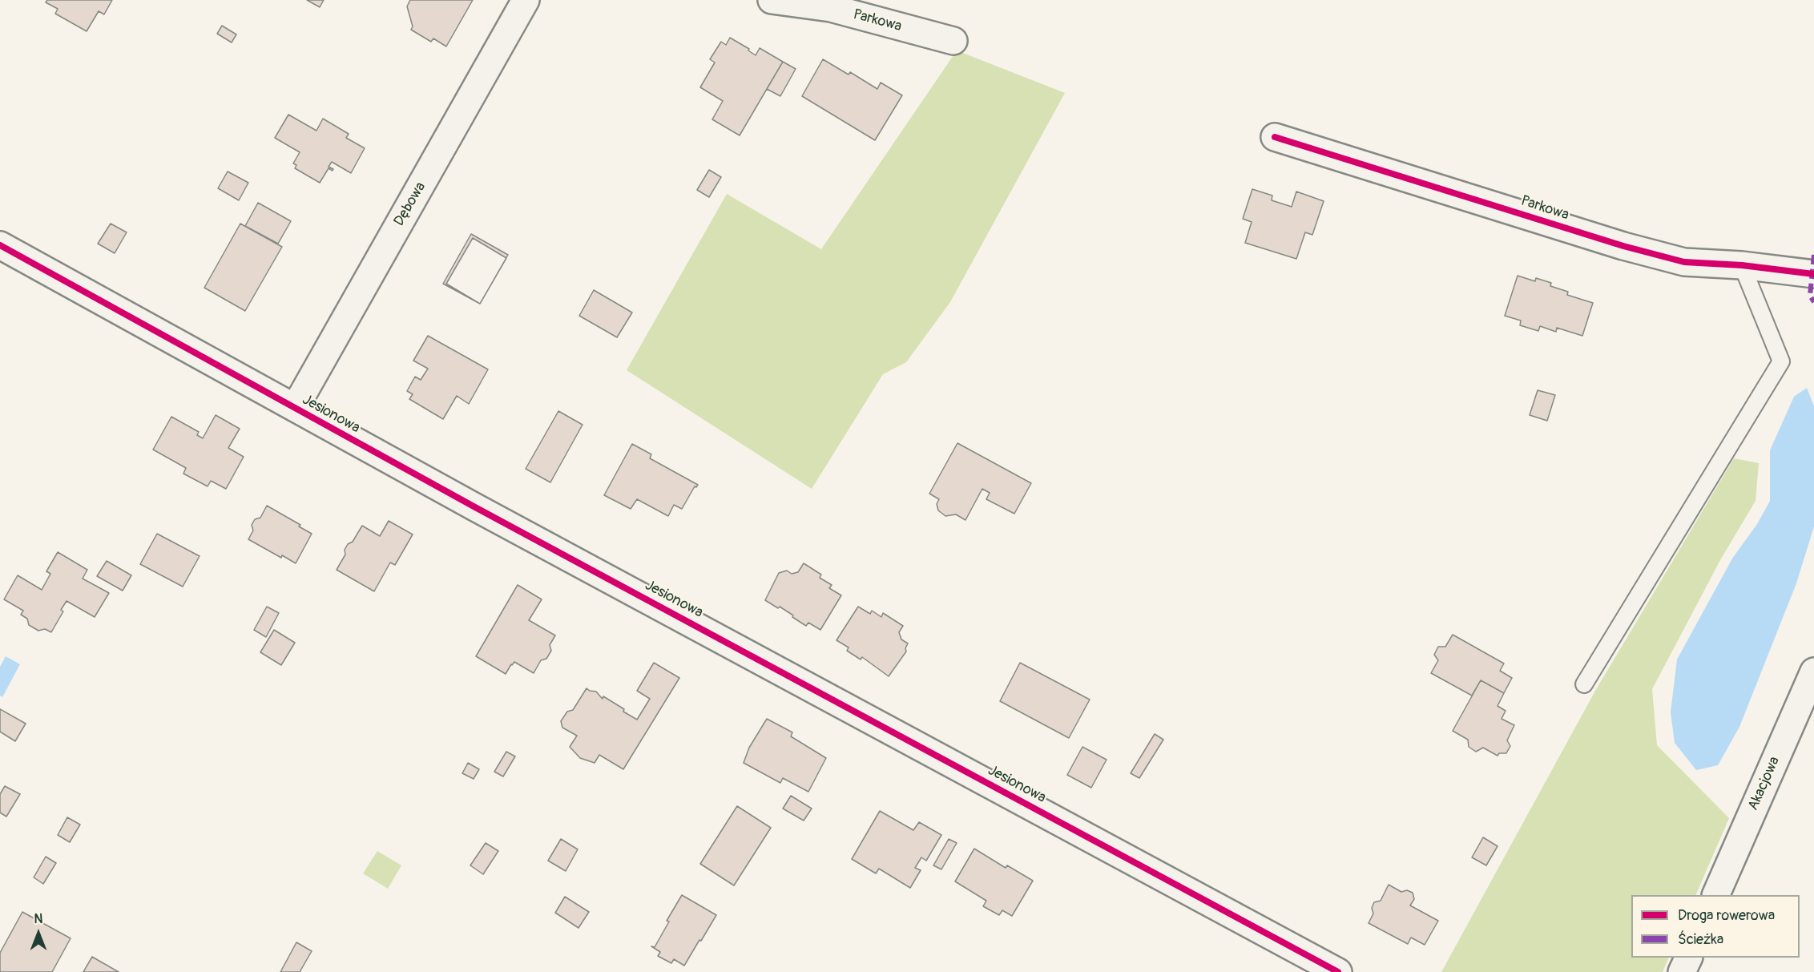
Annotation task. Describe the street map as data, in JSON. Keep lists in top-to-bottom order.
{
  "streets": {
    "street": [
      "Parkowa",
      "Dębowa",
      "Jesionowa",
      "Akacjowa"
    ]
  },
  "crossings": [
    ["Dębowa", "Jesionowa"]
  ],
  "legend": ["Droga rowerowa", "Ścieżka"],
  "north": "top"
}
